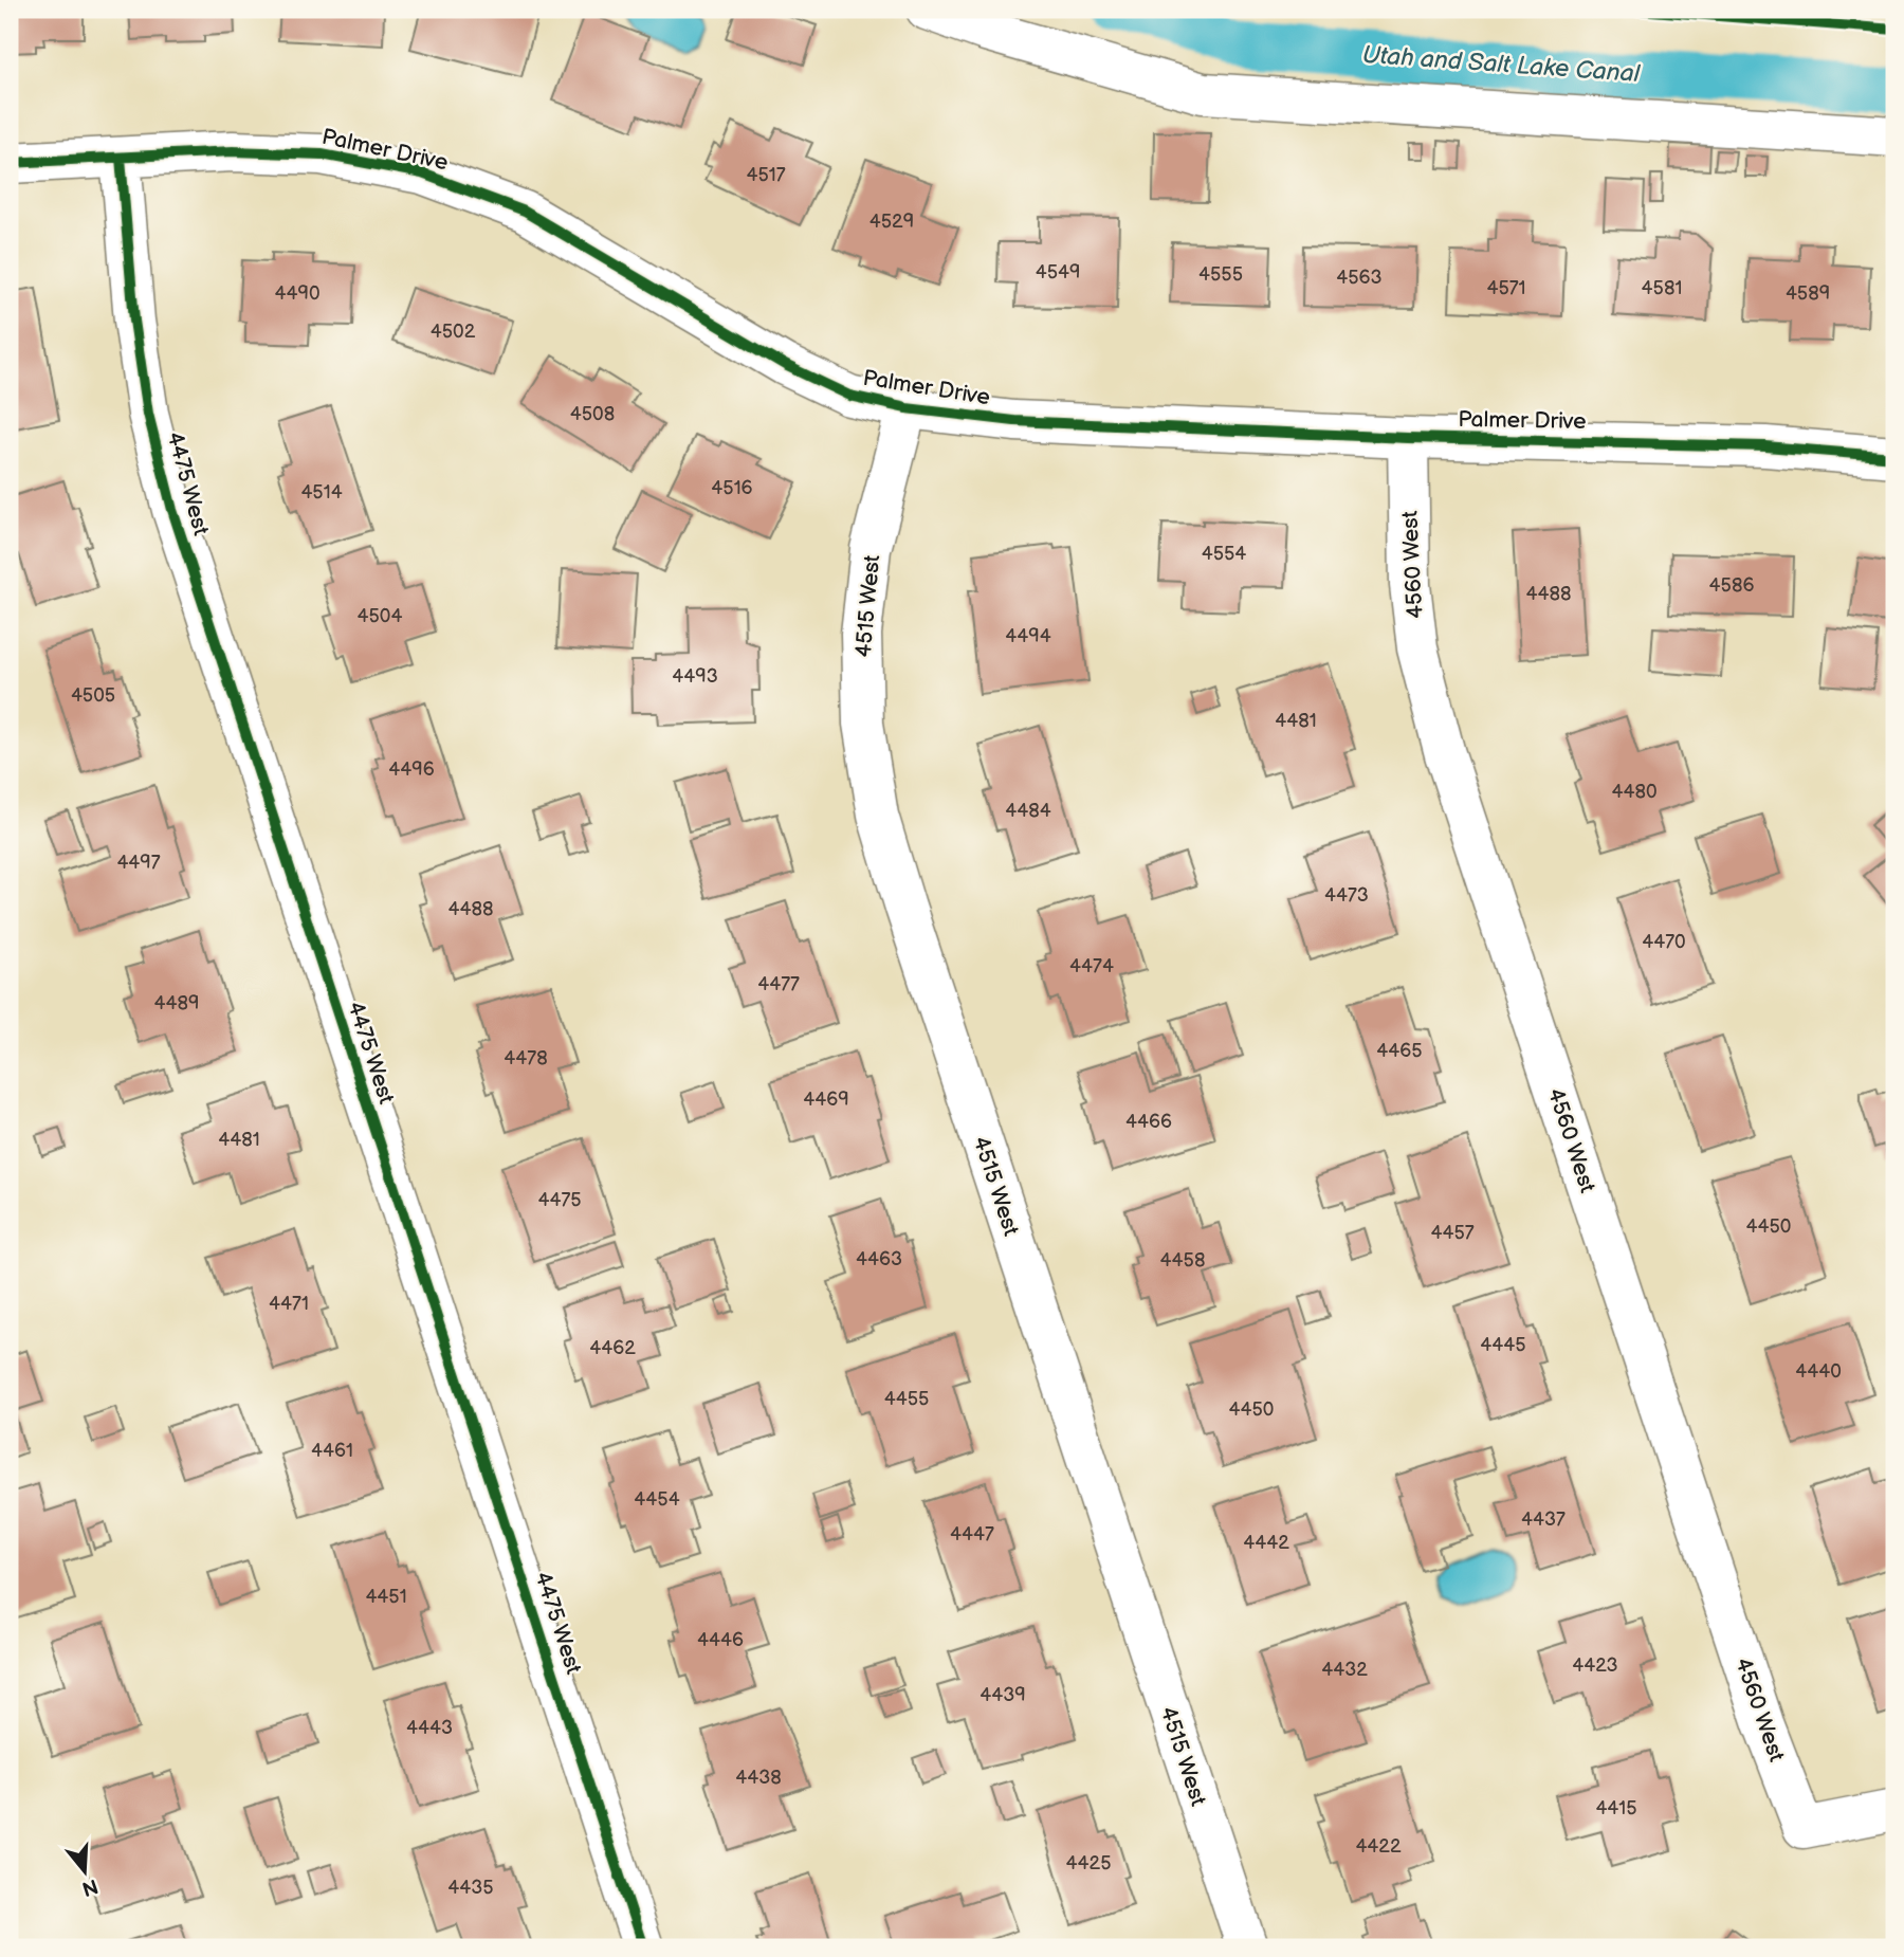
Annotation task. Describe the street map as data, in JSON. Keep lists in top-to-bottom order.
{
  "streets": {
    "street": [
      "Palmer Drive",
      "4475 West",
      "4560 West",
      "4515 West"
    ]
  },
  "crossings": [
    ["Palmer Drive", "4475 West"],
    ["Palmer Drive", "4560 West"],
    ["Palmer Drive", "4515 West"]
  ],
  "water": ["Utah and Salt Lake Canal"],
  "house_numbers": [
    "4517",
    "4529",
    "4549",
    "4555",
    "4563",
    "4571",
    "4581",
    "4490",
    "4589",
    "4502",
    "4508",
    "4516",
    "4514",
    "4554",
    "4586",
    "4488",
    "4504",
    "4494",
    "4493",
    "4505",
    "4481",
    "4496",
    "4480",
    "4484",
    "4497",
    "4473",
    "4488",
    "4470",
    "4474",
    "4477",
    "4489",
    "4465",
    "4478",
    "4469",
    "4466",
    "4481",
    "4475",
    "4450",
    "4457",
    "4463",
    "4458",
    "4471",
    "4445",
    "4462",
    "4440",
    "4455",
    "4450",
    "4461",
    "4454",
    "4437",
    "4447",
    "4442",
    "4451",
    "4446",
    "4423",
    "4432",
    "4439",
    "4443",
    "4438",
    "4415",
    "4422",
    "4425",
    "4435"
  ],
  "north": "bottom"
}
